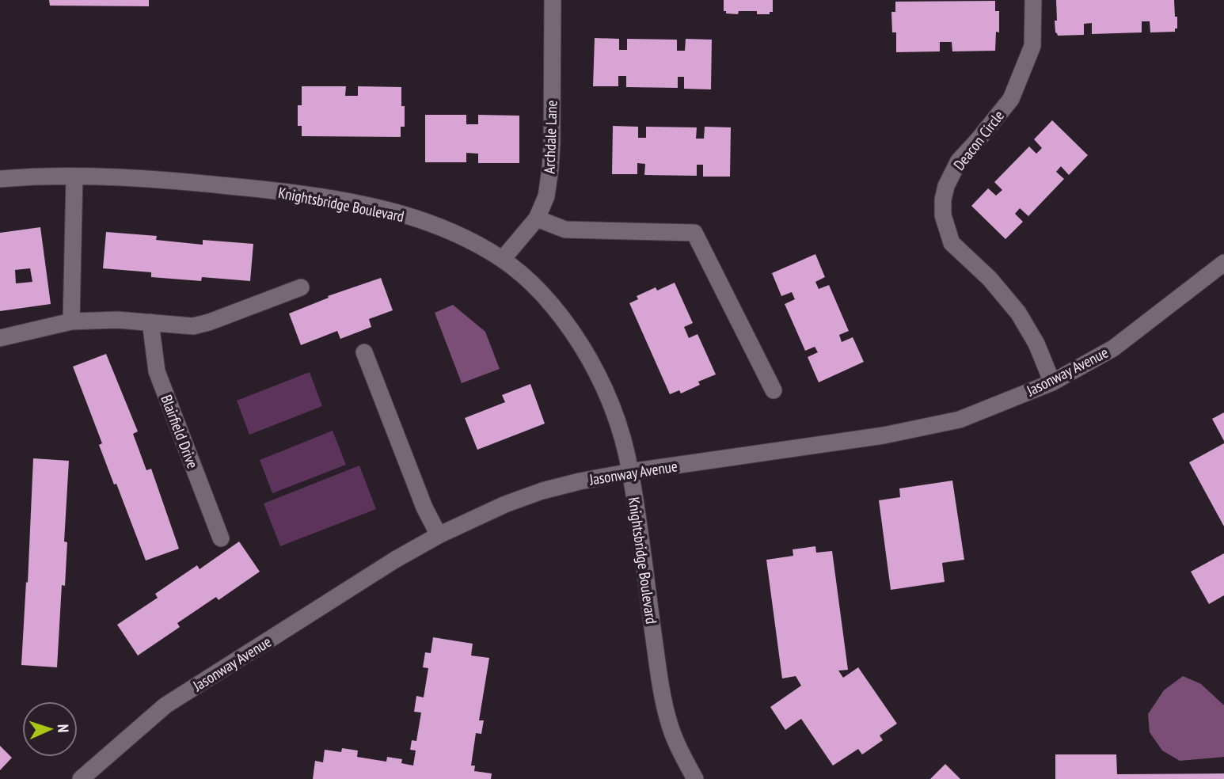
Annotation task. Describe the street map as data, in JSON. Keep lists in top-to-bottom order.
{
  "streets": {
    "street": [
      "Archdale Lane",
      "Deacon Circle",
      "Knightsbridge Boulevard",
      "Jasonway Avenue",
      "Blairfield Drive"
    ]
  },
  "crossings": [
    ["Archdale Lane", "Knightsbridge Boulevard"],
    ["Deacon Circle", "Jasonway Avenue"],
    ["Knightsbridge Boulevard", "Jasonway Avenue"]
  ],
  "north": "right"
}
